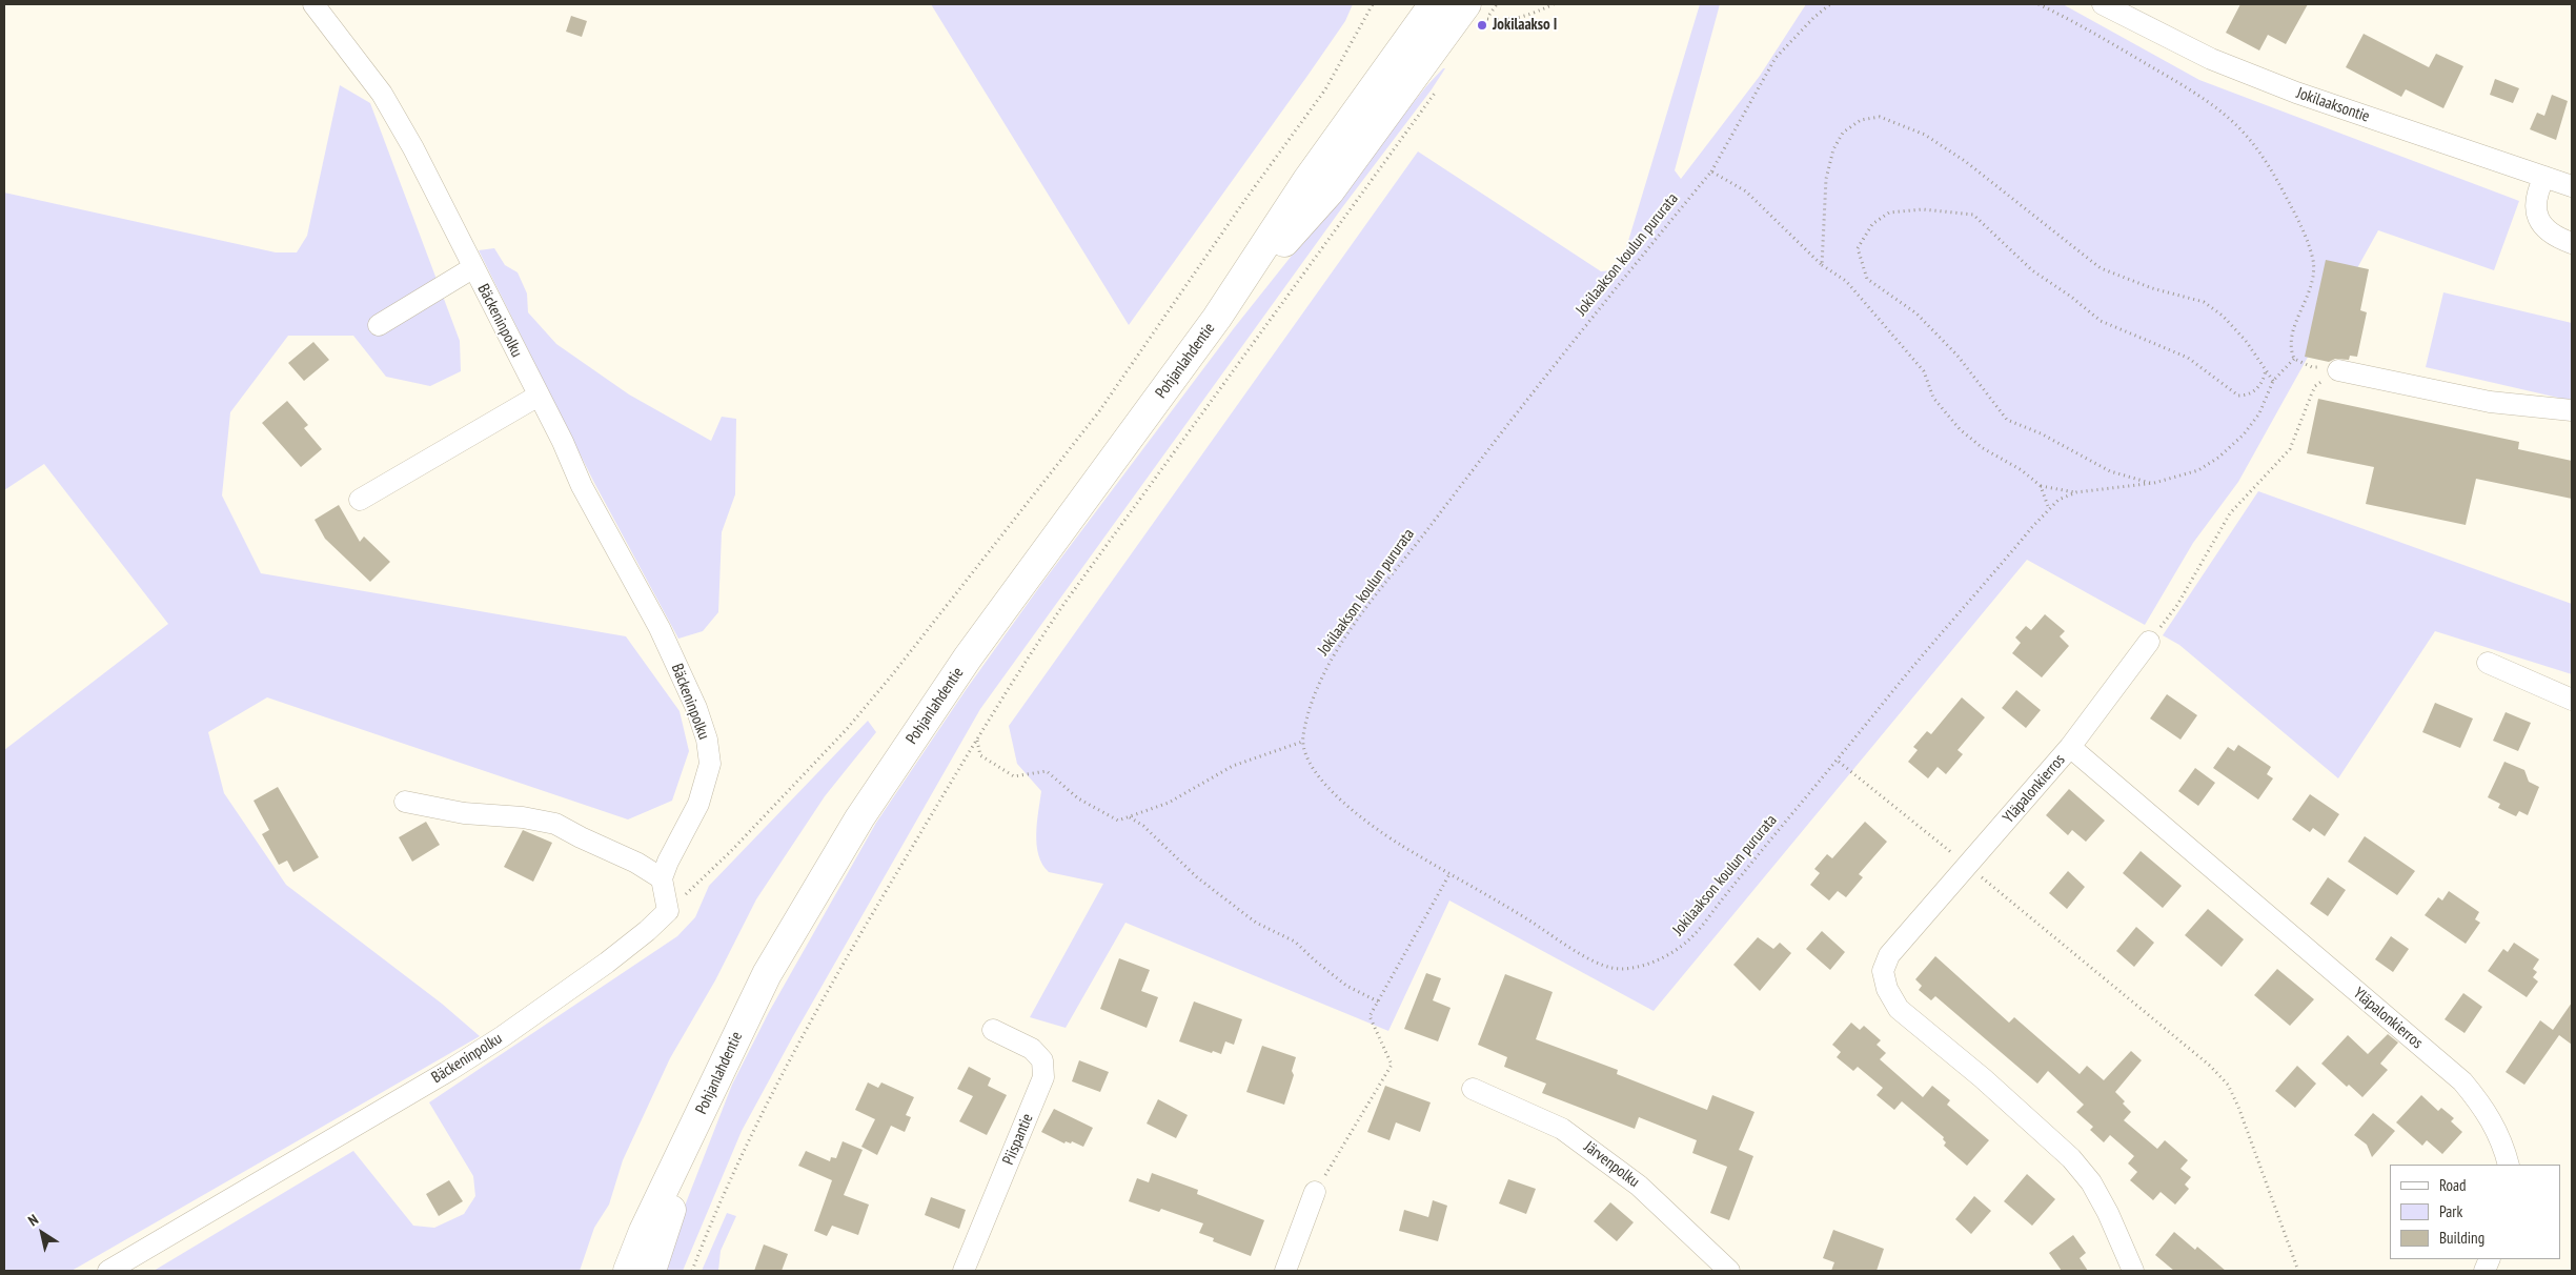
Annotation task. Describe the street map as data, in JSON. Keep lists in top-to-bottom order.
{
  "streets": {
    "highway": ["Pohjanlahdentie"],
    "street": [
      "Jokilaaksontie",
      "Bäckeninpolku",
      "Yläpalonkierros",
      "Piispantie",
      "Järvenpolku"
    ],
    "path": ["Jokilaakson koulun pururata"]
  },
  "places": ["Jokilaakso I"],
  "legend": ["Road", "Park", "Building"],
  "north": "top left"
}
